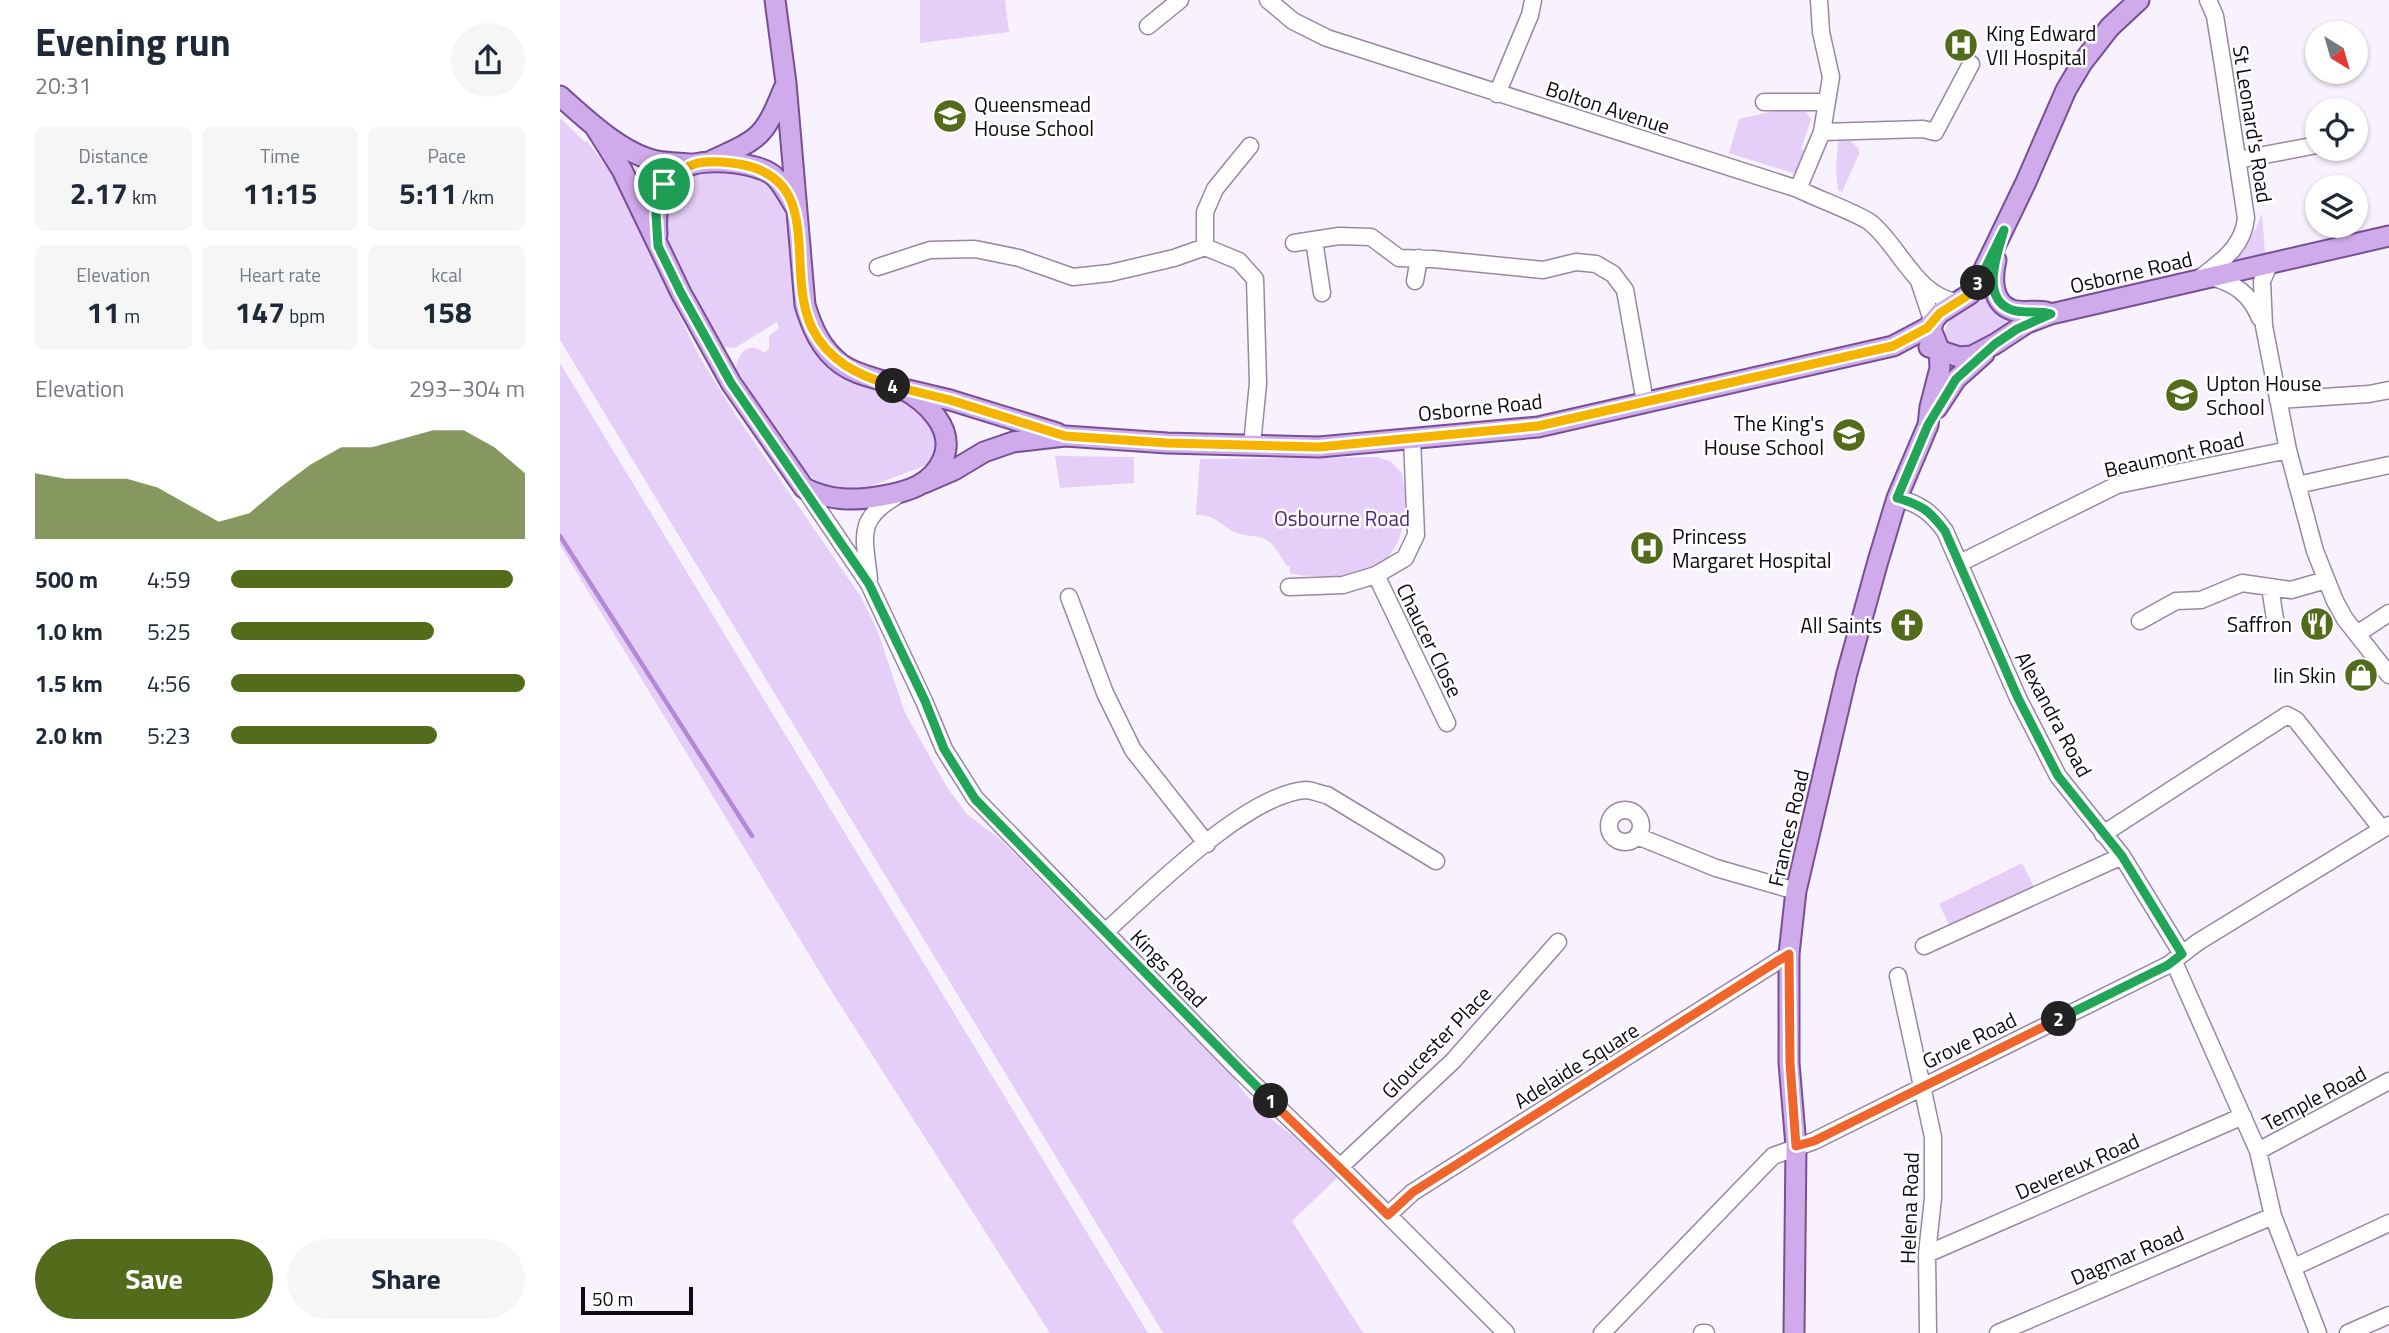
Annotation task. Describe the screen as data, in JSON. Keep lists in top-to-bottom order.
{
  "streets": {
    "main road": ["Osborne Road", "Frances Road"],
    "street": [
      "Bolton Avenue",
      "St Leonard's Road",
      "Beaumont Road",
      "Chaucer Close",
      "Alexandra Road",
      "Kings Road",
      "Grove Road",
      "Gloucester Place",
      "Adelaide Square",
      "Temple Road",
      "Devereux Road",
      "Helena Road",
      "Dagmar Road"
    ]
  },
  "crossings": [
    ["Bolton Avenue", "Osborne Road"],
    ["Bolton Avenue", "Frances Road"],
    ["St Leonard's Road", "Osborne Road"],
    ["Osborne Road", "Chaucer Close"],
    ["Osborne Road", "Frances Road"],
    ["Osborne Road", "Kings Road"],
    ["Beaumont Road", "Alexandra Road"],
    ["Alexandra Road", "Frances Road"],
    ["Alexandra Road", "Grove Road"],
    ["Alexandra Road", "Temple Road"],
    ["Alexandra Road", "Devereux Road"],
    ["Alexandra Road", "Dagmar Road"],
    ["Frances Road", "Grove Road"],
    ["Frances Road", "Adelaide Square"],
    ["Kings Road", "Gloucester Place"],
    ["Kings Road", "Adelaide Square"],
    ["Grove Road", "Helena Road"],
    ["Devereux Road", "Helena Road"]
  ],
  "parks": ["Osbourne Road"],
  "places": {
    "hospital": ["King Edward VII Hospital", "Princess Margaret Hospital"],
    "school or university": ["Queensmead House School", "Upton House School", "The King's House School"],
    "restaurant": ["Saffron"],
    "church": ["All Saints"],
    "shop": ["Iin Skin"]
  },
  "scale_bar": "50 m",
  "north": "bottom right",
  "page": {
    "heading": ["Evening run", "20:31"],
    "stats": [
      ["Distance", "2.17 km"],
      ["Time", "11:15"],
      ["Pace", "5:11 /km"],
      ["Elevation", "11 m"],
      ["Heart rate", "147 bpm"],
      ["kcal", "158"]
    ],
    "pins": [
      "3",
      "4",
      "2",
      "1"
    ],
    "chart": ["Elevation", "293–304 m"],
    "list": [
      {
        "name": "500 m",
        "note": "4:59"
      },
      {
        "name": "1.0 km",
        "note": "5:25"
      },
      {
        "name": "1.5 km",
        "note": "4:56"
      },
      {
        "name": "2.0 km",
        "note": "5:23"
      }
    ],
    "buttons": ["Save", "Share"],
    "scale": "50 m"
  }
}
